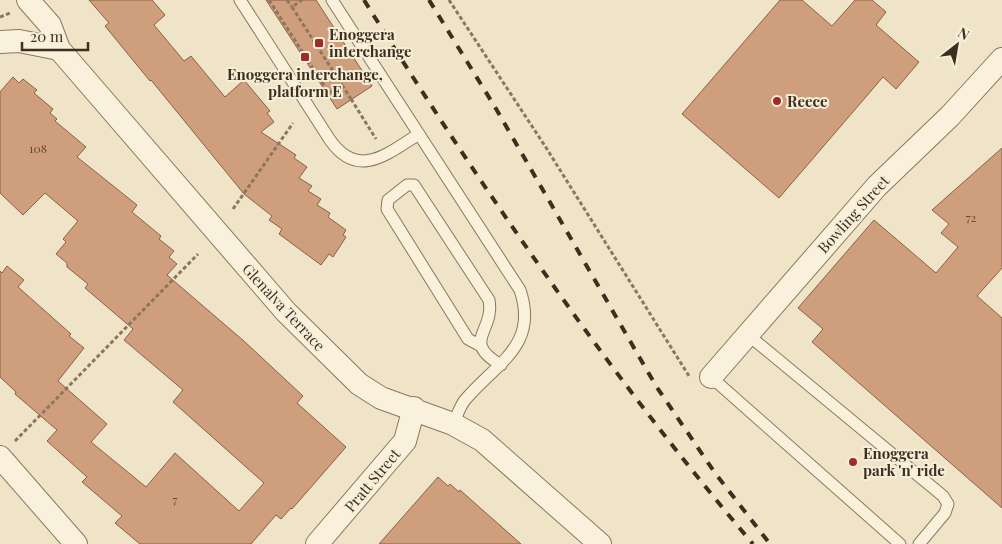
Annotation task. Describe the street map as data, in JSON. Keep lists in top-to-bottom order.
{
  "streets": {
    "street": ["Bowling Street", "Glenalva Terrace", "Pratt Street"]
  },
  "crossings": [
    ["Glenalva Terrace", "Pratt Street"]
  ],
  "places": {
    "transit": ["Enoggera interchange", "Enoggera interchange, platform E"],
    "other": ["Reece", "Enoggera park 'n' ride"]
  },
  "house_numbers": ["108", "72", "7"],
  "scale_bar": "20 m",
  "north": "top right"
}
